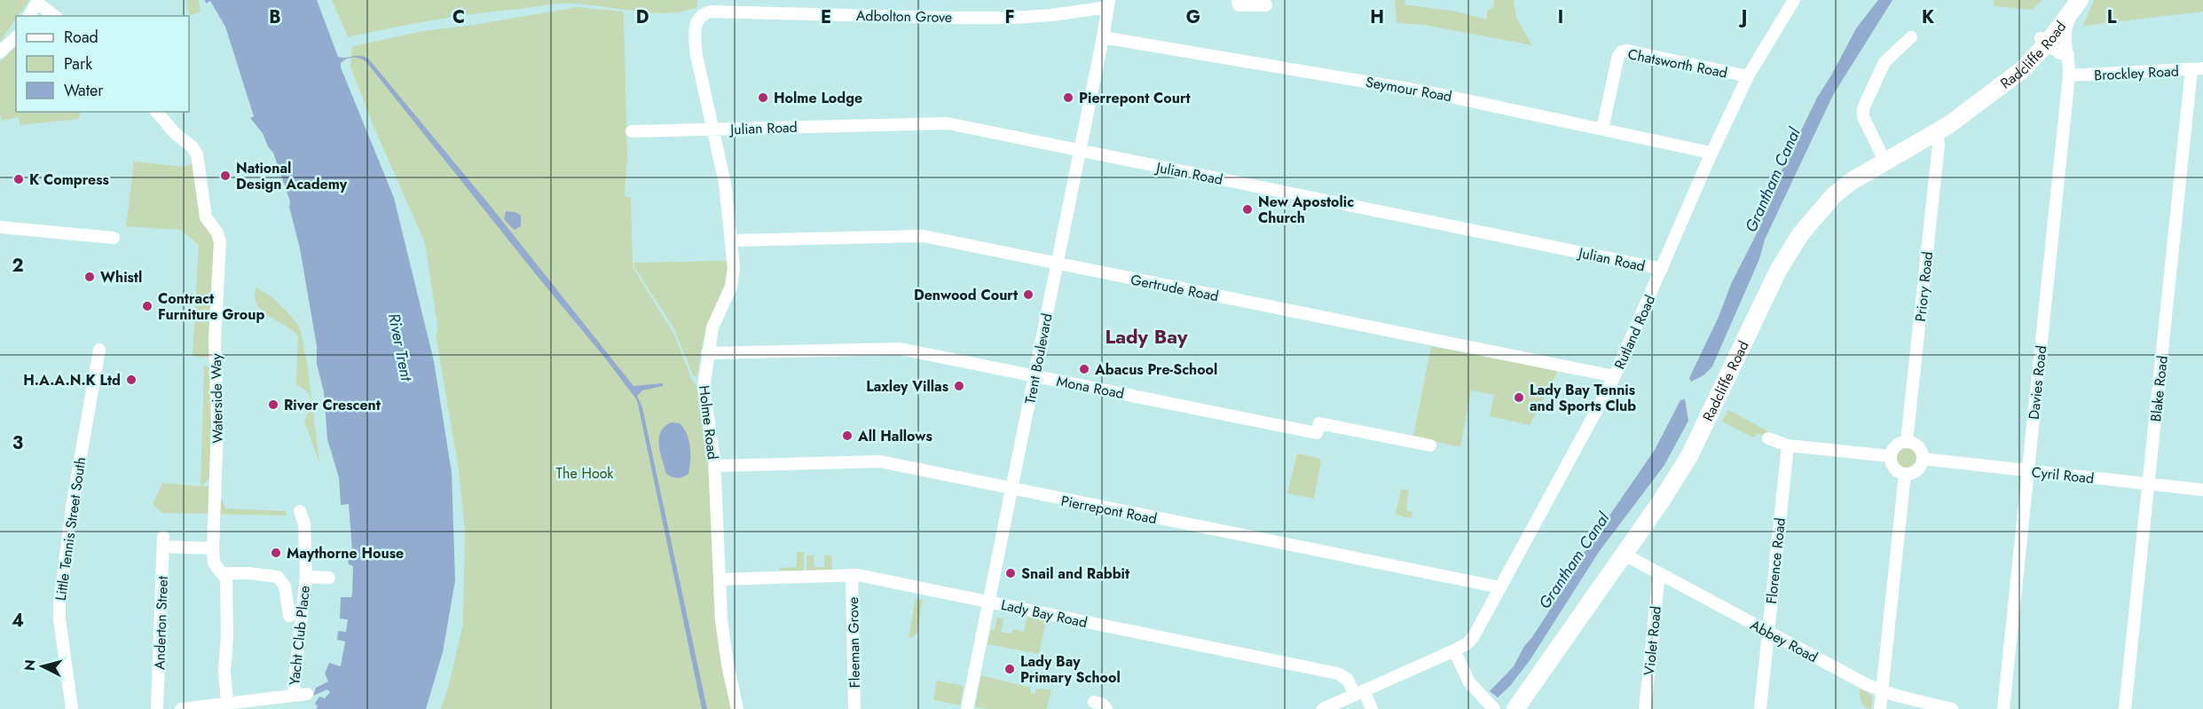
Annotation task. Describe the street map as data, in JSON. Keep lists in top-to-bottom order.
{
  "streets": {
    "highway": ["Radcliffe Road"],
    "street": [
      "Adbolton Grove",
      "Chatsworth Road",
      "Brockley Road",
      "Seymour Road",
      "Julian Road",
      "Priory Road",
      "Gertrude Road",
      "Rutland Road",
      "Trent Boulevard",
      "Davies Road",
      "Mona Road",
      "Blake Road",
      "Waterside Way",
      "Holme Road",
      "Cyril Road",
      "Pierrepont Road",
      "Little Tennis Street South",
      "Florence Road",
      "Lady Bay Road",
      "Anderton Street",
      "Yacht Club Place",
      "Violet Road",
      "Abbey Road",
      "Fleeman Grove"
    ]
  },
  "crossings": [
    ["Adbolton Grove", "Trent Boulevard"],
    ["Adbolton Grove", "Holme Road"],
    ["Radcliffe Road", "Priory Road"],
    ["Radcliffe Road", "Davies Road"],
    ["Radcliffe Road", "Abbey Road"],
    ["Chatsworth Road", "Seymour Road"],
    ["Chatsworth Road", "Rutland Road"],
    ["Brockley Road", "Davies Road"],
    ["Brockley Road", "Blake Road"],
    ["Seymour Road", "Rutland Road"],
    ["Seymour Road", "Trent Boulevard"],
    ["Julian Road", "Rutland Road"],
    ["Julian Road", "Trent Boulevard"],
    ["Julian Road", "Holme Road"],
    ["Priory Road", "Cyril Road"],
    ["Gertrude Road", "Rutland Road"],
    ["Gertrude Road", "Trent Boulevard"],
    ["Gertrude Road", "Holme Road"],
    ["Rutland Road", "Pierrepont Road"],
    ["Rutland Road", "Lady Bay Road"],
    ["Trent Boulevard", "Mona Road"],
    ["Trent Boulevard", "Pierrepont Road"],
    ["Trent Boulevard", "Lady Bay Road"],
    ["Davies Road", "Cyril Road"],
    ["Mona Road", "Holme Road"],
    ["Blake Road", "Cyril Road"],
    ["Waterside Way", "Anderton Street"],
    ["Holme Road", "Pierrepont Road"],
    ["Holme Road", "Lady Bay Road"],
    ["Florence Road", "Abbey Road"],
    ["Lady Bay Road", "Fleeman Grove"],
    ["Violet Road", "Abbey Road"]
  ],
  "districts": ["Lady Bay"],
  "water": ["Grantham Canal", "River Trent"],
  "parks": ["The Hook"],
  "places": [
    "Holme Lodge",
    "Pierrepont Court",
    "National Design Academy",
    "K Compress",
    "New Apostolic Church",
    "Whistl",
    "Denwood Court",
    "Contract Furniture Group",
    "Abacus Pre-School",
    "H.A.A.N.K Ltd",
    "Laxley Villas",
    "Lady Bay Tennis and Sports Club",
    "River Crescent",
    "All Hallows",
    "Maythorne House",
    "Snail and Rabbit",
    "Lady Bay Primary School"
  ],
  "legend": ["Road", "Park", "Water"],
  "north": "left",
  "grid": {
    "columns": [
      "B",
      "C",
      "D",
      "E",
      "F",
      "G",
      "H",
      "I",
      "J",
      "K",
      "L"
    ],
    "rows": ["2", "3", "4"]
  }
}
